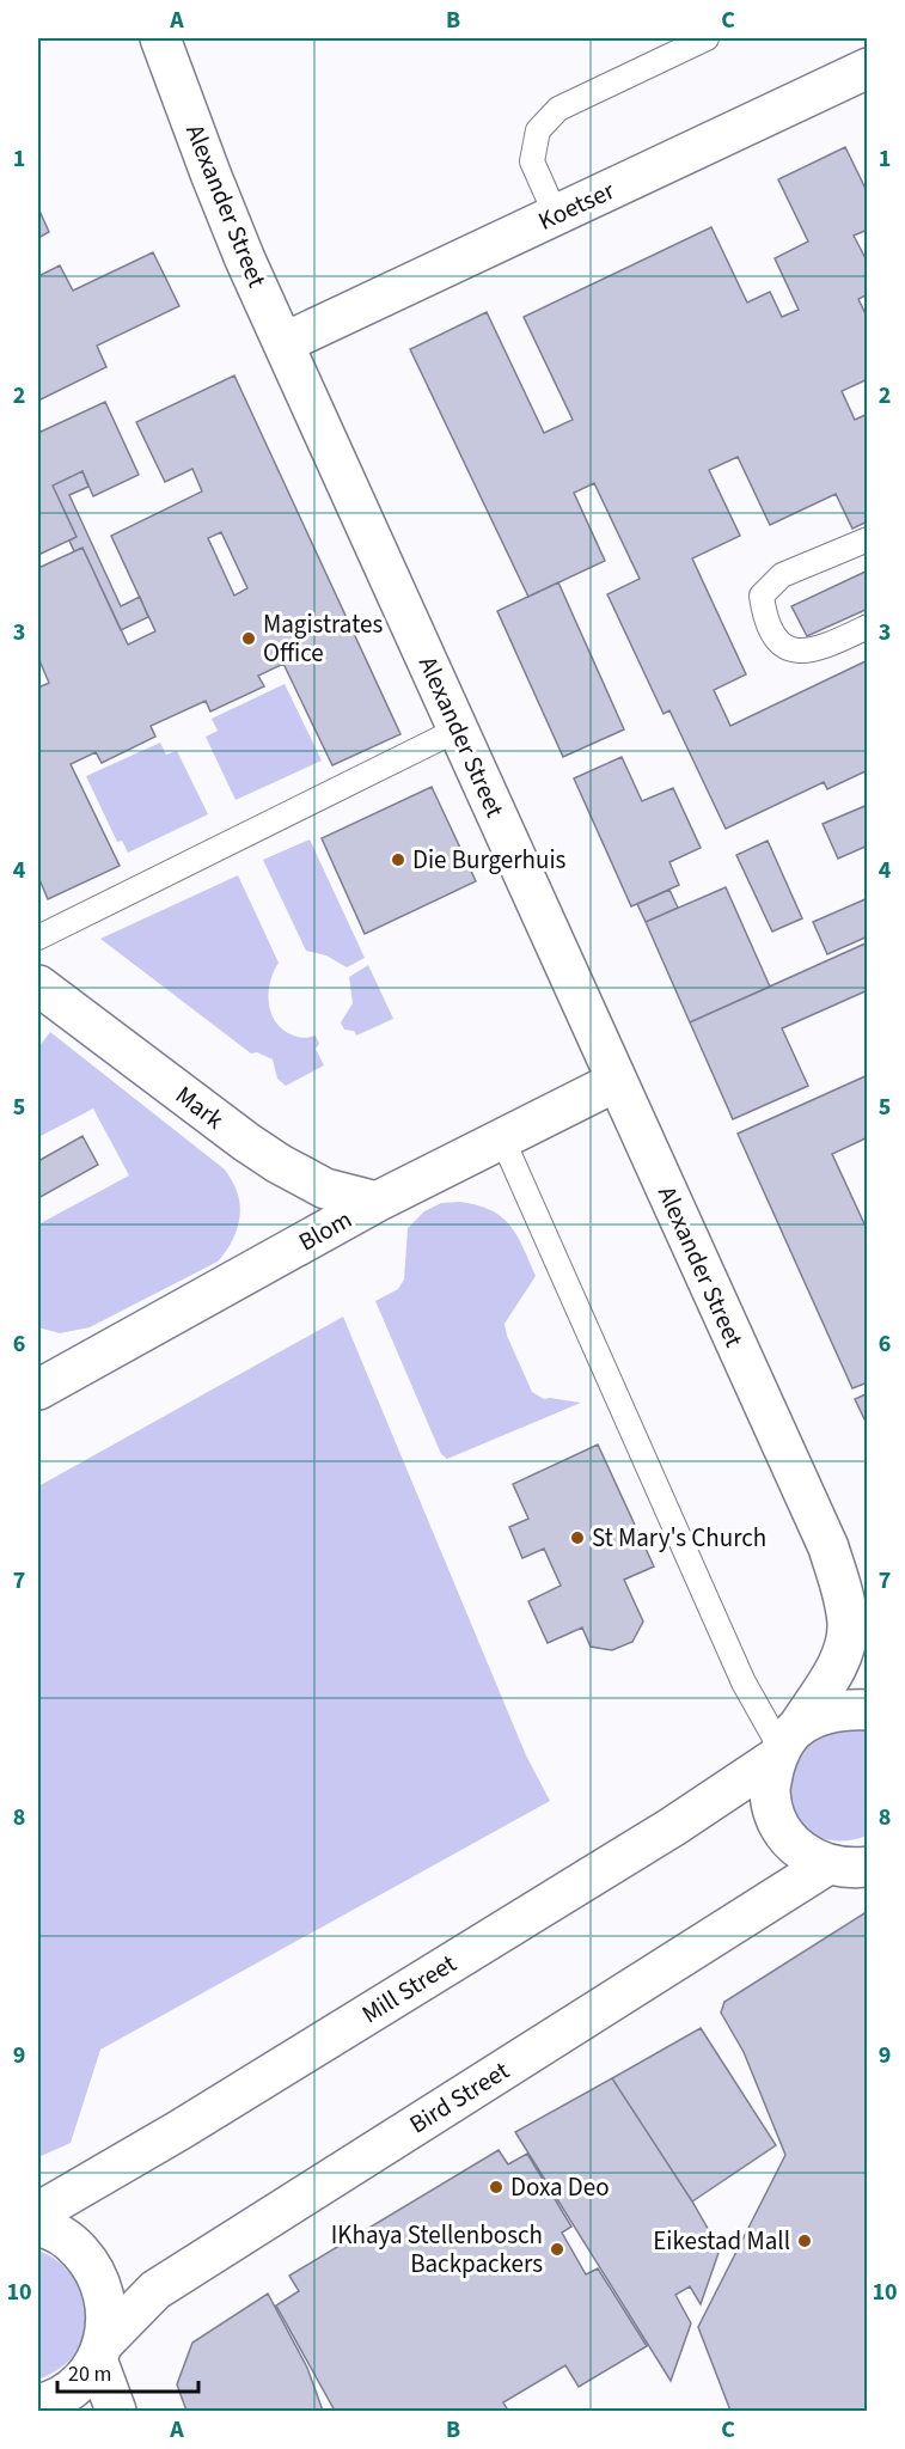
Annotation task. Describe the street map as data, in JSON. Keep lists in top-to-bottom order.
{
  "streets": {
    "street": [
      "Alexander Street",
      "Koetser",
      "Mark",
      "Blom",
      "Mill Street",
      "Bird Street"
    ]
  },
  "crossings": [
    ["Alexander Street", "Koetser"],
    ["Alexander Street", "Blom"],
    ["Alexander Street", "Mill Street"],
    ["Mark", "Blom"]
  ],
  "places": [
    "Magistrates Office",
    "Die Burgerhuis",
    "St Mary's Church",
    "Doxa Deo",
    "Eikestad Mall",
    "IKhaya Stellenbosch Backpackers"
  ],
  "scale_bar": "20 m",
  "grid": {
    "columns": ["A", "B", "C"],
    "rows": [
      "1",
      "2",
      "3",
      "4",
      "5",
      "6",
      "7",
      "8",
      "9",
      "10"
    ]
  }
}
